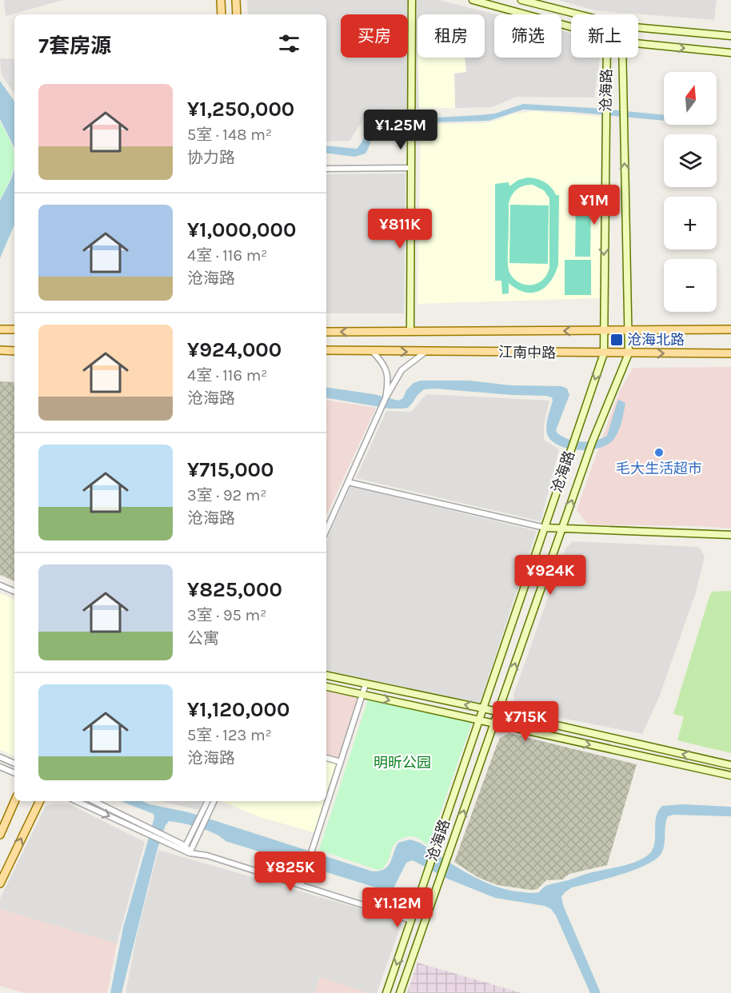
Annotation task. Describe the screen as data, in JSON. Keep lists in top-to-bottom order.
{
  "streets": {
    "main road": ["沧海路", "江南中路"]
  },
  "crossings": [
    ["沧海路", "江南中路"]
  ],
  "parks": ["明昕公园"],
  "places": {
    "transit": ["沧海北路"],
    "other": ["毛大生活超市"]
  },
  "north": "top",
  "page": {
    "chip": [
      "买房",
      "租房",
      "筛选",
      "新上"
    ],
    "heading": "7套房源",
    "map_buttons": ["+", "−"],
    "list": [
      {
        "name": "¥1,250,000",
        "note": "5室 · 148 m² · 协力路"
      },
      {
        "name": "¥1,000,000",
        "note": "4室 · 116 m² · 沧海路"
      },
      {
        "name": "¥924,000",
        "note": "4室 · 116 m² · 沧海路"
      },
      {
        "name": "¥715,000",
        "note": "3室 · 92 m² · 沧海路"
      },
      {
        "name": "¥825,000",
        "note": "3室 · 95 m² · 公寓"
      },
      {
        "name": "¥1,120,000",
        "note": "5室 · 123 m² · 沧海路"
      }
    ],
    "price": [
      "¥1.25M",
      "¥1M",
      "¥811K",
      "¥924K",
      "¥715K",
      "¥825K",
      "¥1.12M"
    ]
  }
}
